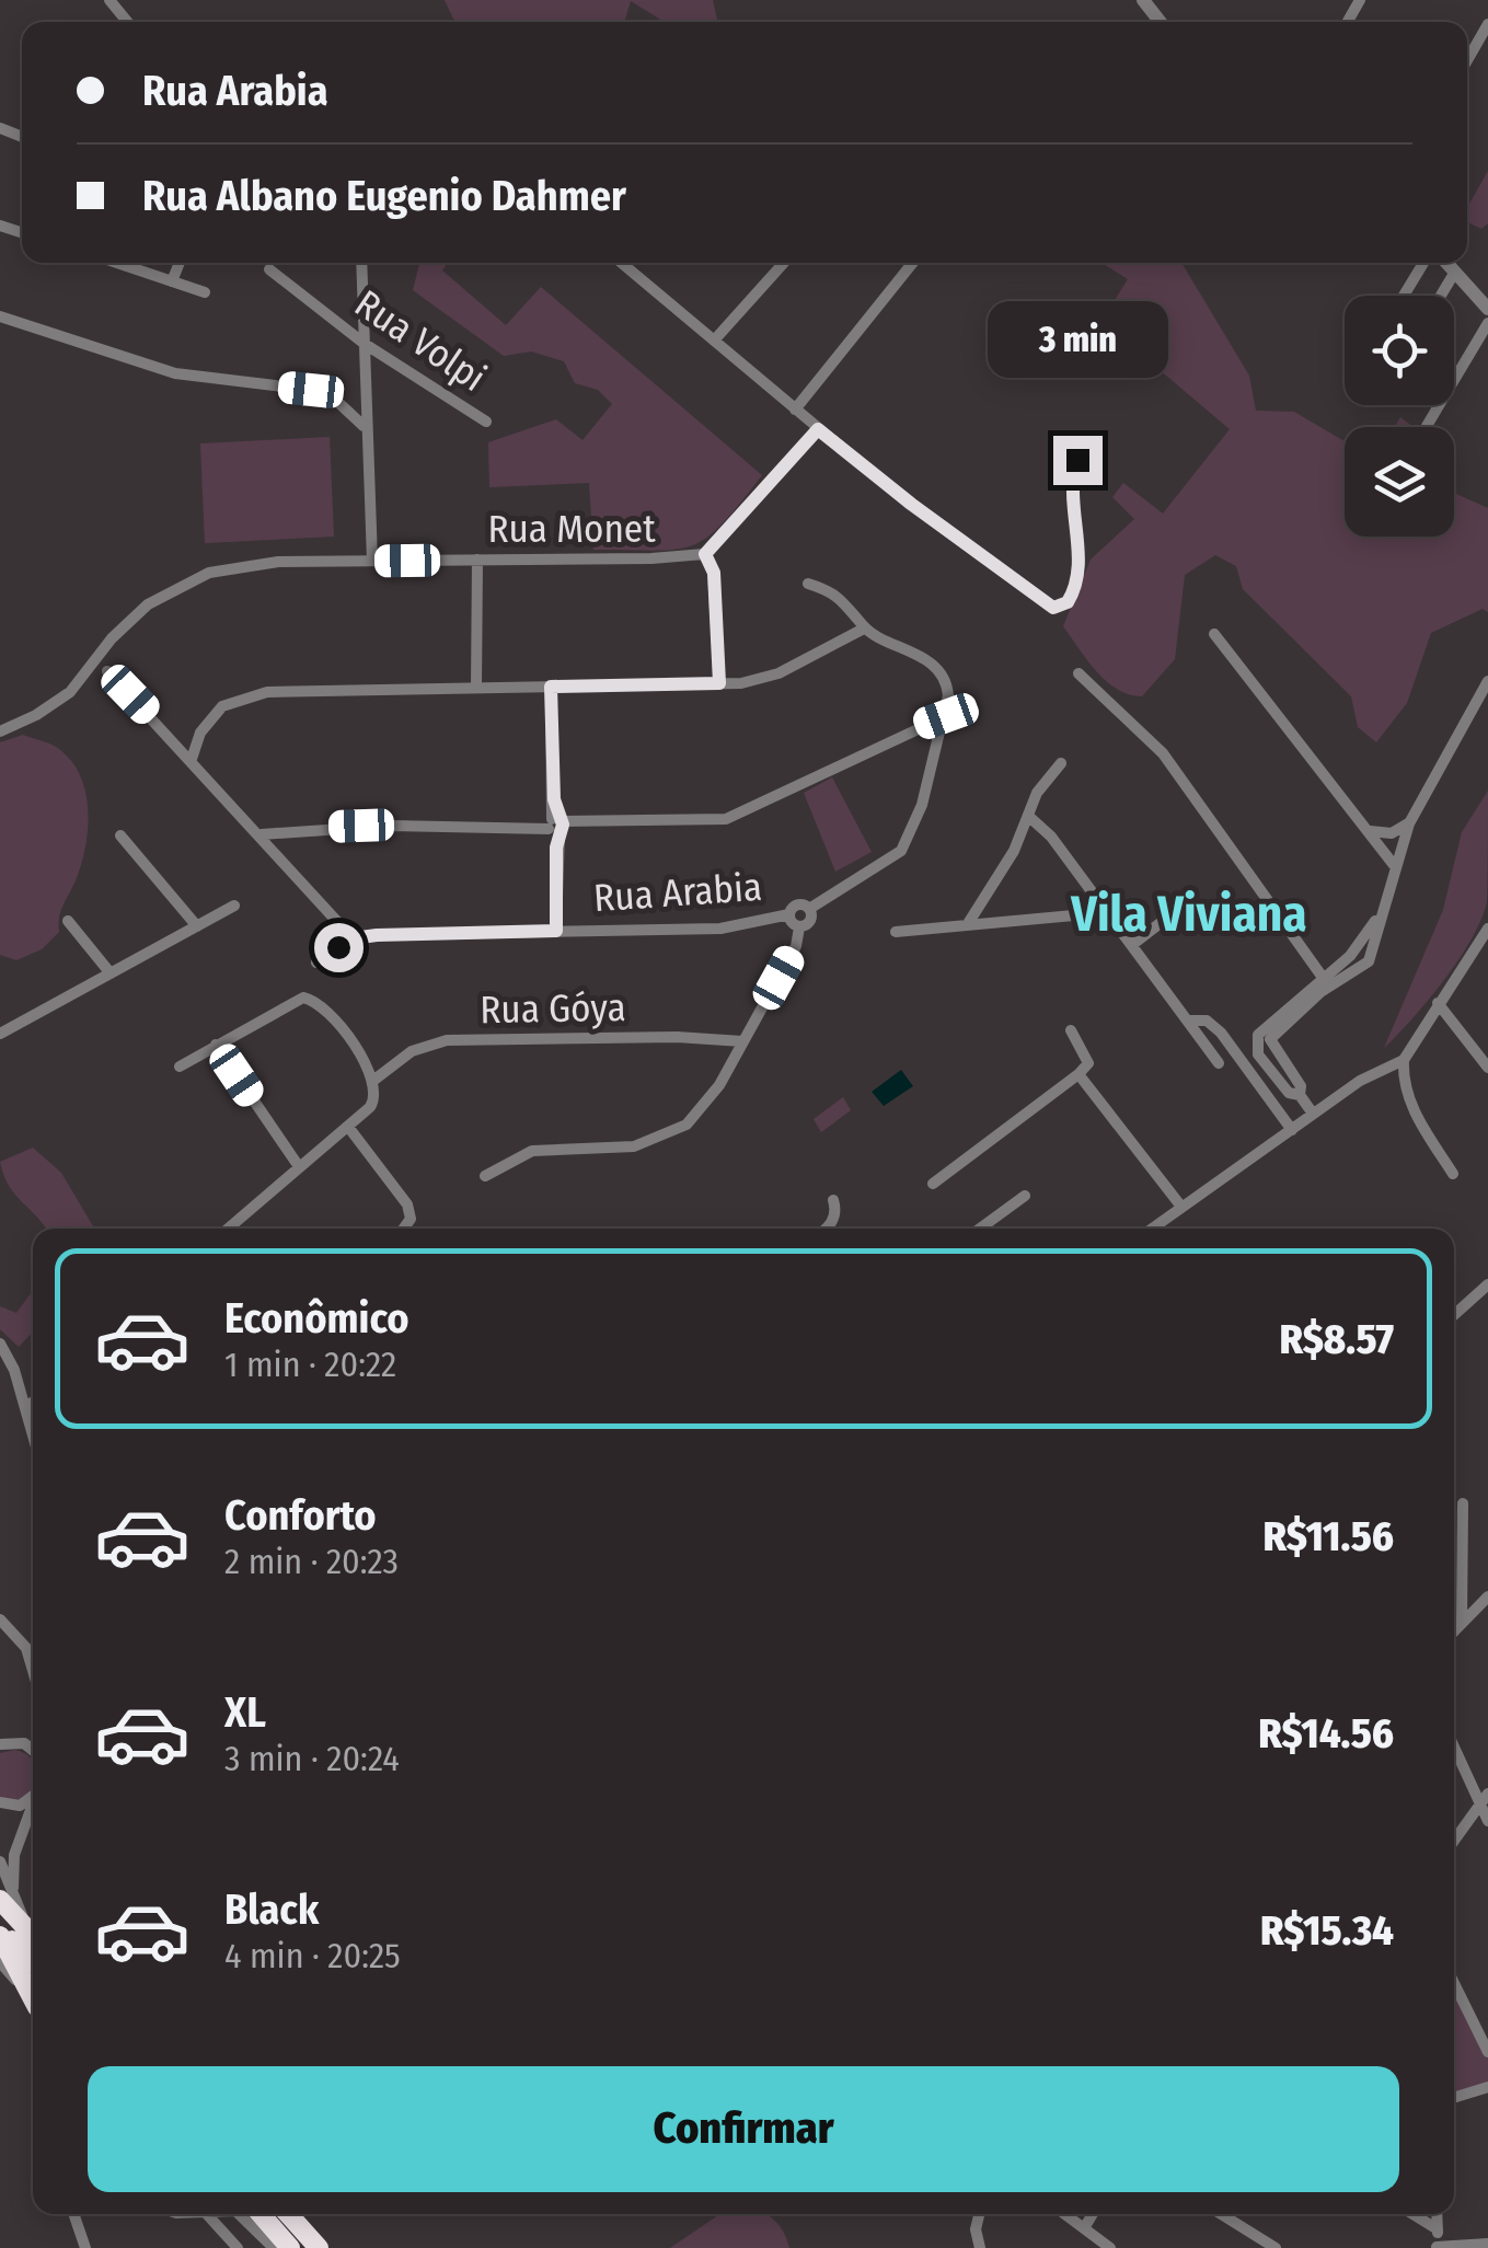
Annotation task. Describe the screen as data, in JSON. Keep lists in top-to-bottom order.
{
  "streets": {
    "street": [
      "Rua Volpi",
      "Rua Monet",
      "Rua Arabia",
      "Rua Góya"
    ]
  },
  "districts": ["Vila Viviana"],
  "page": {
    "banner": ["Rua Arabia", "Rua Albano Eugenio Dahmer"],
    "bubble": "3 min",
    "list": [
      {
        "name": "Econômico",
        "note": "1 min · 20:22",
        "value": "R$8.57"
      },
      {
        "name": "Conforto",
        "note": "2 min · 20:23",
        "value": "R$11.56"
      },
      {
        "name": "XL",
        "note": "3 min · 20:24",
        "value": "R$14.56"
      },
      {
        "name": "Black",
        "note": "4 min · 20:25",
        "value": "R$15.34"
      }
    ],
    "buttons": "Confirmar"
  }
}
